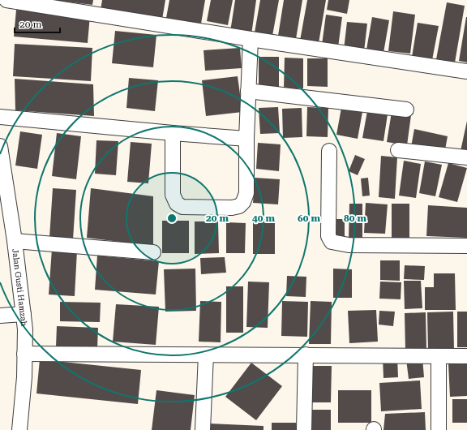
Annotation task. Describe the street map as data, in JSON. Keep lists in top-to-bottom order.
{
  "streets": {
    "street": ["Jalan Gusti Hamzah"]
  },
  "scale_bar": "20 m",
  "rings": [
    "20 m",
    "40 m",
    "60 m",
    "80 m"
  ]
}
